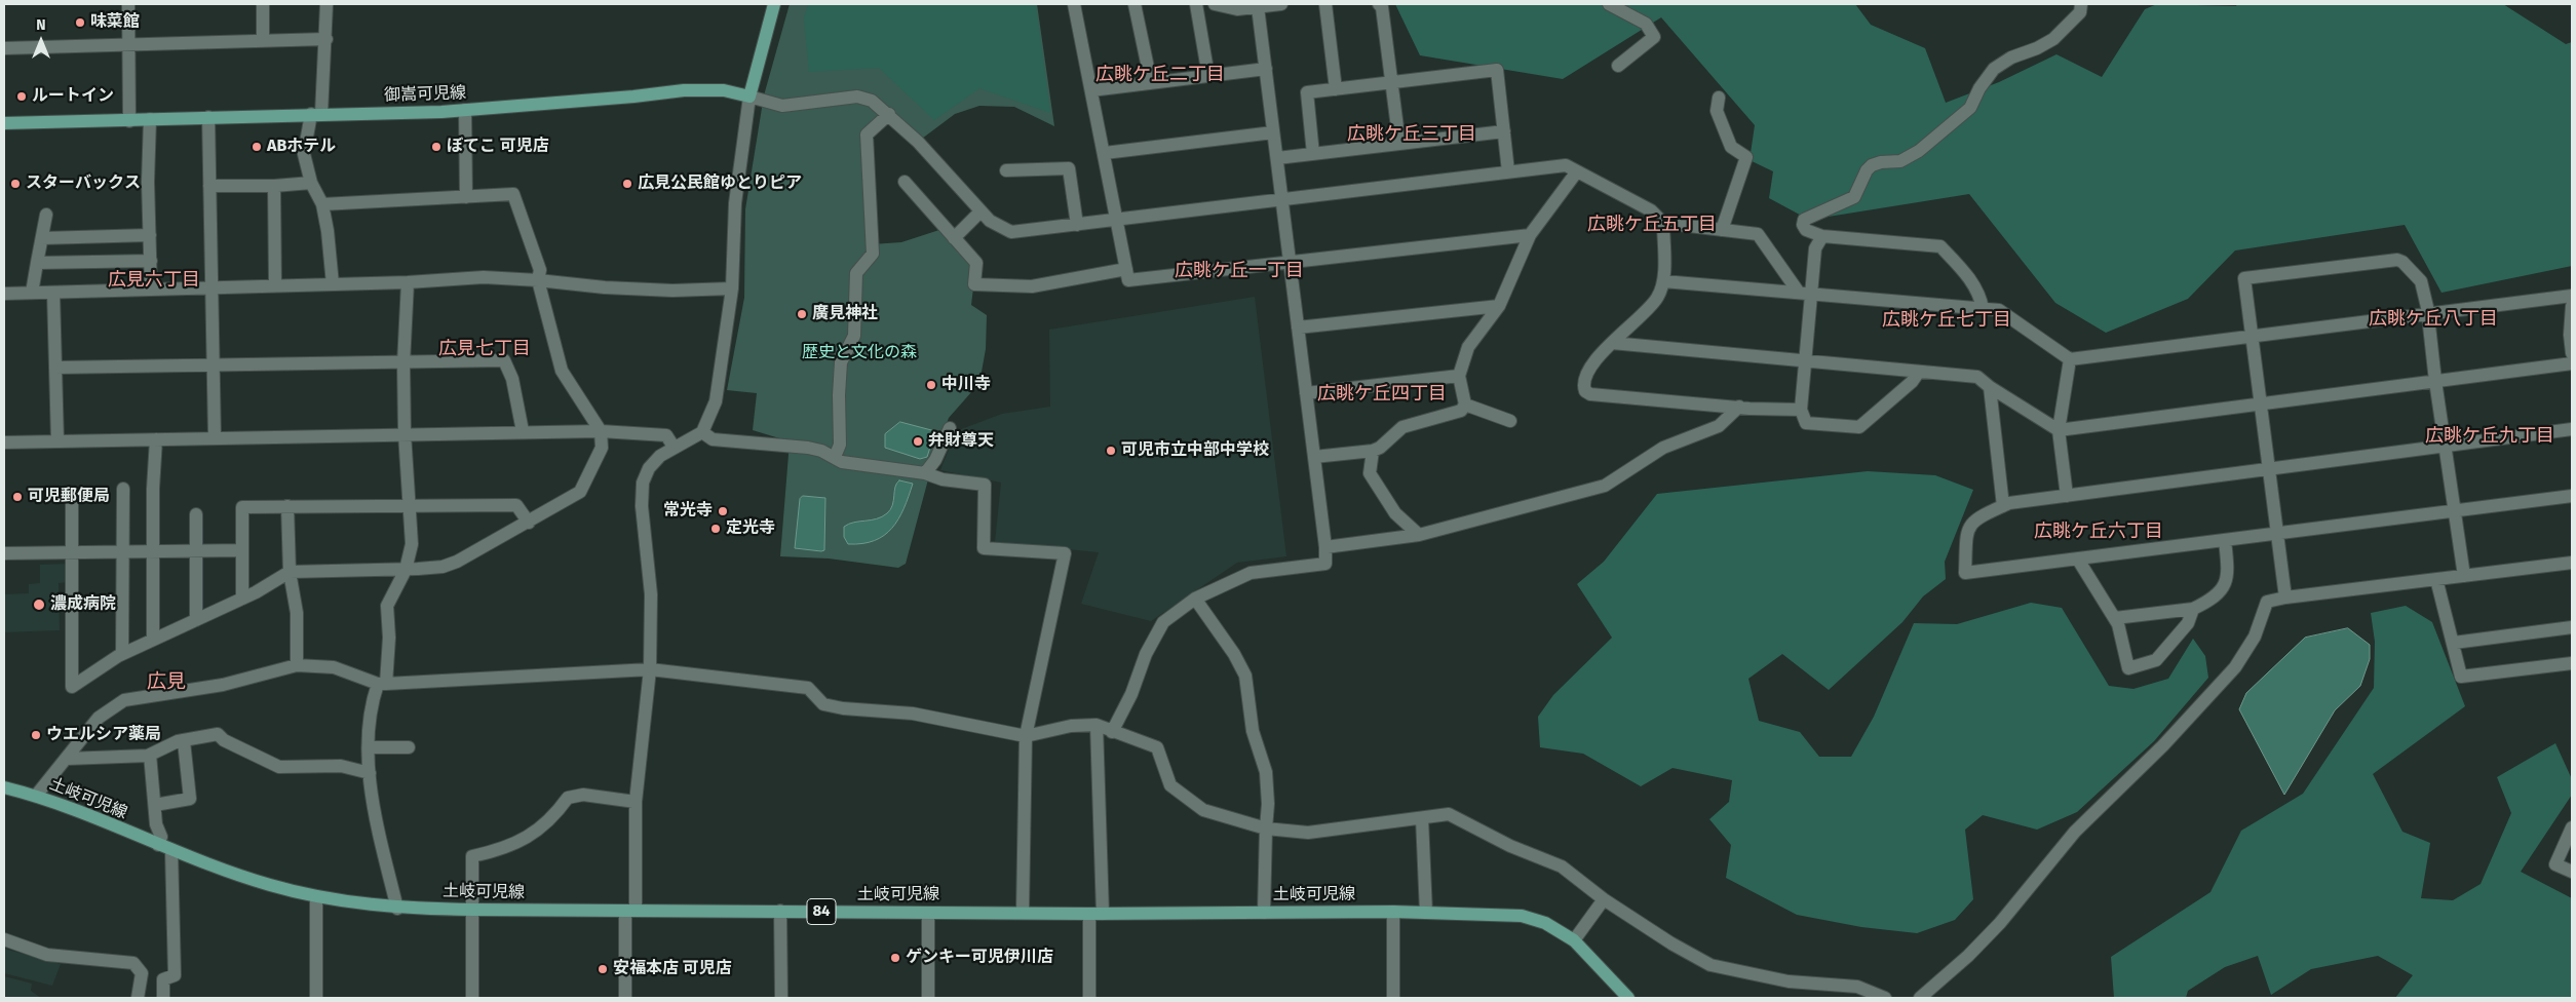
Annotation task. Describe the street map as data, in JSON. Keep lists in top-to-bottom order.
{
  "streets": {
    "main road": ["御嵩可児線", "土岐可児線", "84"]
  },
  "districts": [
    "広眺ケ丘二丁目",
    "広眺ケ丘三丁目",
    "広眺ケ丘五丁目",
    "広眺ケ丘一丁目",
    "広見六丁目",
    "広眺ケ丘八丁目",
    "広眺ケ丘七丁目",
    "広見七丁目",
    "広眺ケ丘四丁目",
    "広眺ケ丘九丁目",
    "広眺ケ丘六丁目",
    "広見"
  ],
  "parks": ["歴史と文化の森"],
  "places": [
    "味菜館",
    "ルートイン",
    "ABホテル",
    "ぼてこ 可児店",
    "スターバックス",
    "広見公民館ゆとりピア",
    "廣見神社",
    "中川寺",
    "弁財尊天",
    "可児市立中部中学校",
    "可児郵便局",
    "常光寺",
    "定光寺",
    "濃成病院",
    "ウエルシア薬局",
    "ゲンキー可児伊川店",
    "安福本店 可児店"
  ],
  "north": "top"
}
